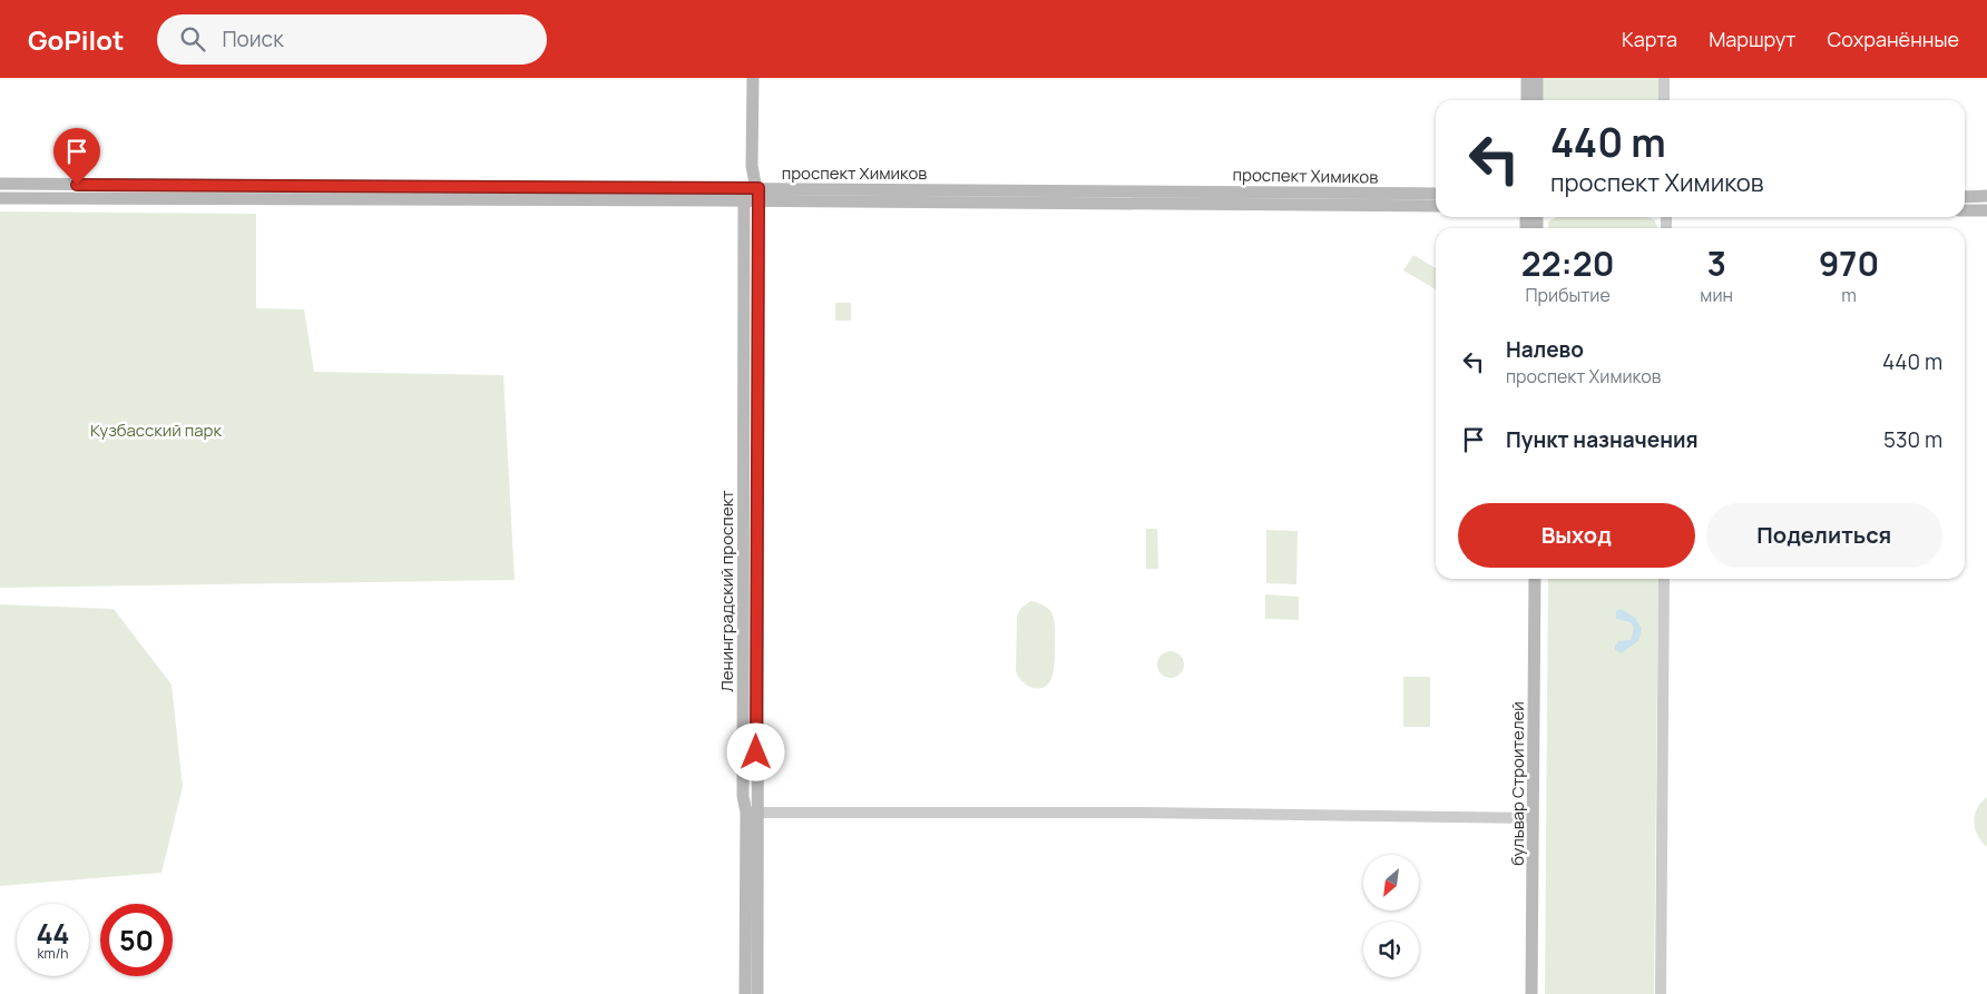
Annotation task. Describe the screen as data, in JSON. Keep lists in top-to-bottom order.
{
  "streets": {
    "main road": ["проспект Химиков", "Ленинградский проспект", "бульвар Строителей"]
  },
  "crossings": [
    ["проспект Химиков", "Ленинградский проспект"]
  ],
  "parks": ["Кузбасский парк"],
  "north": "bottom left",
  "page": {
    "header": "GoPilot",
    "search": "Поиск",
    "nav": ["Карта", "Маршрут", "Сохранённые"],
    "turn": ["440 m", "проспект Химиков"],
    "eta": [
      "22:20",
      "Прибытие",
      "3",
      "мин",
      "970",
      "m"
    ],
    "list": [
      {
        "name": "Налево",
        "note": "проспект Химиков",
        "value": "440 m"
      },
      {
        "name": "Пункт назначения",
        "value": "530 m"
      }
    ],
    "buttons": ["Выход", "Поделиться"],
    "speed": "44 km/h",
    "limit": "50"
  }
}
